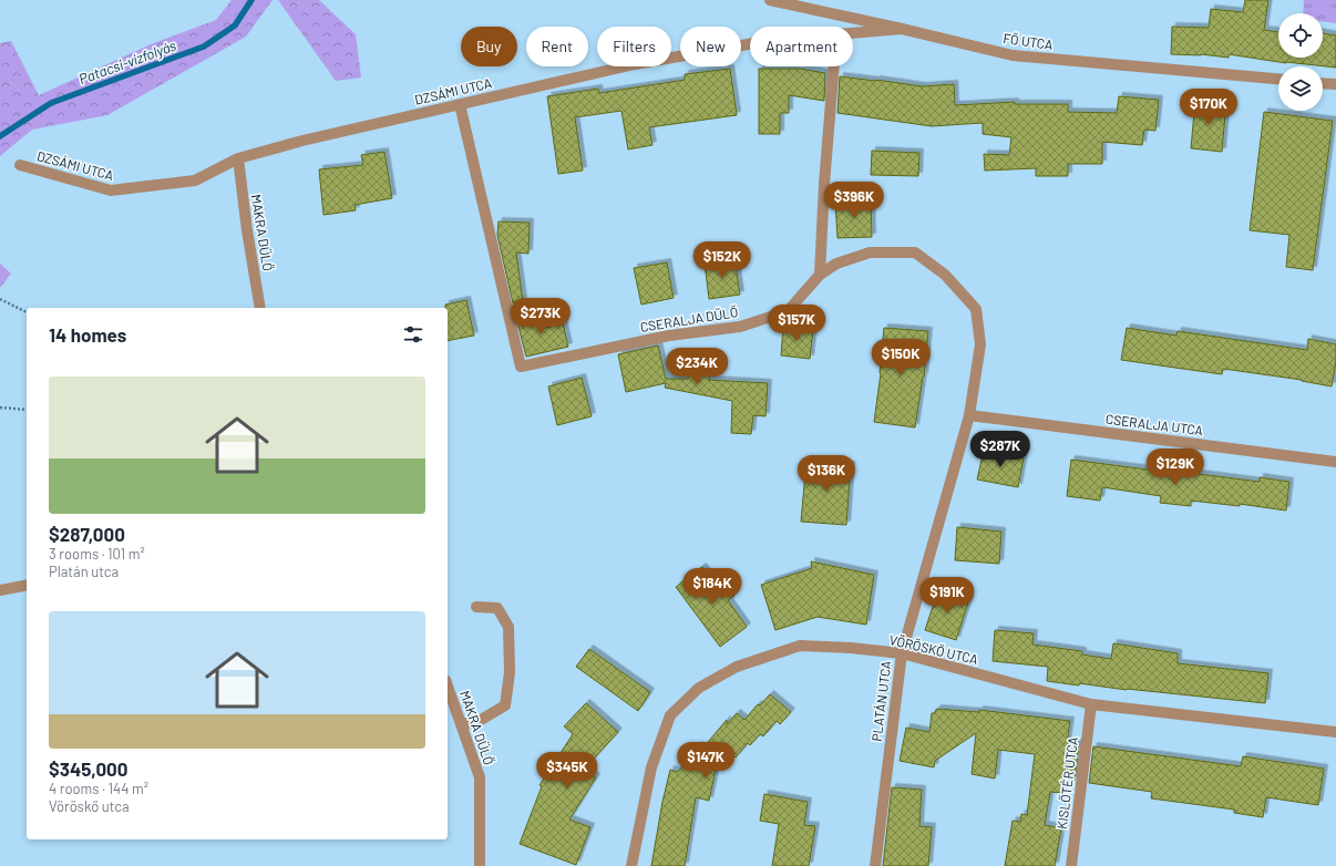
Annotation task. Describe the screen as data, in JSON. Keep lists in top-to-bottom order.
{
  "streets": {
    "street": [
      "FŐ UTCA",
      "DZSÁMI UTCA",
      "MAKRA DŰLŐ",
      "CSERALJA DŰLŐ",
      "CSERALJA UTCA",
      "VÖRÖSKŐ UTCA",
      "PLATÁN UTCA",
      "KISLŐTÉR UTCA"
    ]
  },
  "crossings": [
    ["FŐ UTCA", "DZSÁMI UTCA"],
    ["DZSÁMI UTCA", "MAKRA DŰLŐ"],
    ["DZSÁMI UTCA", "CSERALJA DŰLŐ"],
    ["CSERALJA DŰLŐ", "CSERALJA UTCA"],
    ["CSERALJA DŰLŐ", "PLATÁN UTCA"],
    ["CSERALJA UTCA", "PLATÁN UTCA"],
    ["VÖRÖSKŐ UTCA", "PLATÁN UTCA"],
    ["VÖRÖSKŐ UTCA", "KISLŐTÉR UTCA"]
  ],
  "water": ["Patacsi-vízfolyás"],
  "page": {
    "chip": [
      "Buy",
      "Rent",
      "Filters",
      "New",
      "Apartment"
    ],
    "price": [
      "$170K",
      "$396K",
      "$152K",
      "$273K",
      "$157K",
      "$150K",
      "$234K",
      "$287K",
      "$129K",
      "$136K",
      "$184K",
      "$191K",
      "$147K",
      "$345K"
    ],
    "heading": "14 homes",
    "list": [
      {
        "name": "$287,000",
        "note": "3 rooms · 101 m² · Platán utca"
      },
      {
        "name": "$345,000",
        "note": "4 rooms · 144 m² · Vöröskő utca"
      }
    ]
  }
}
